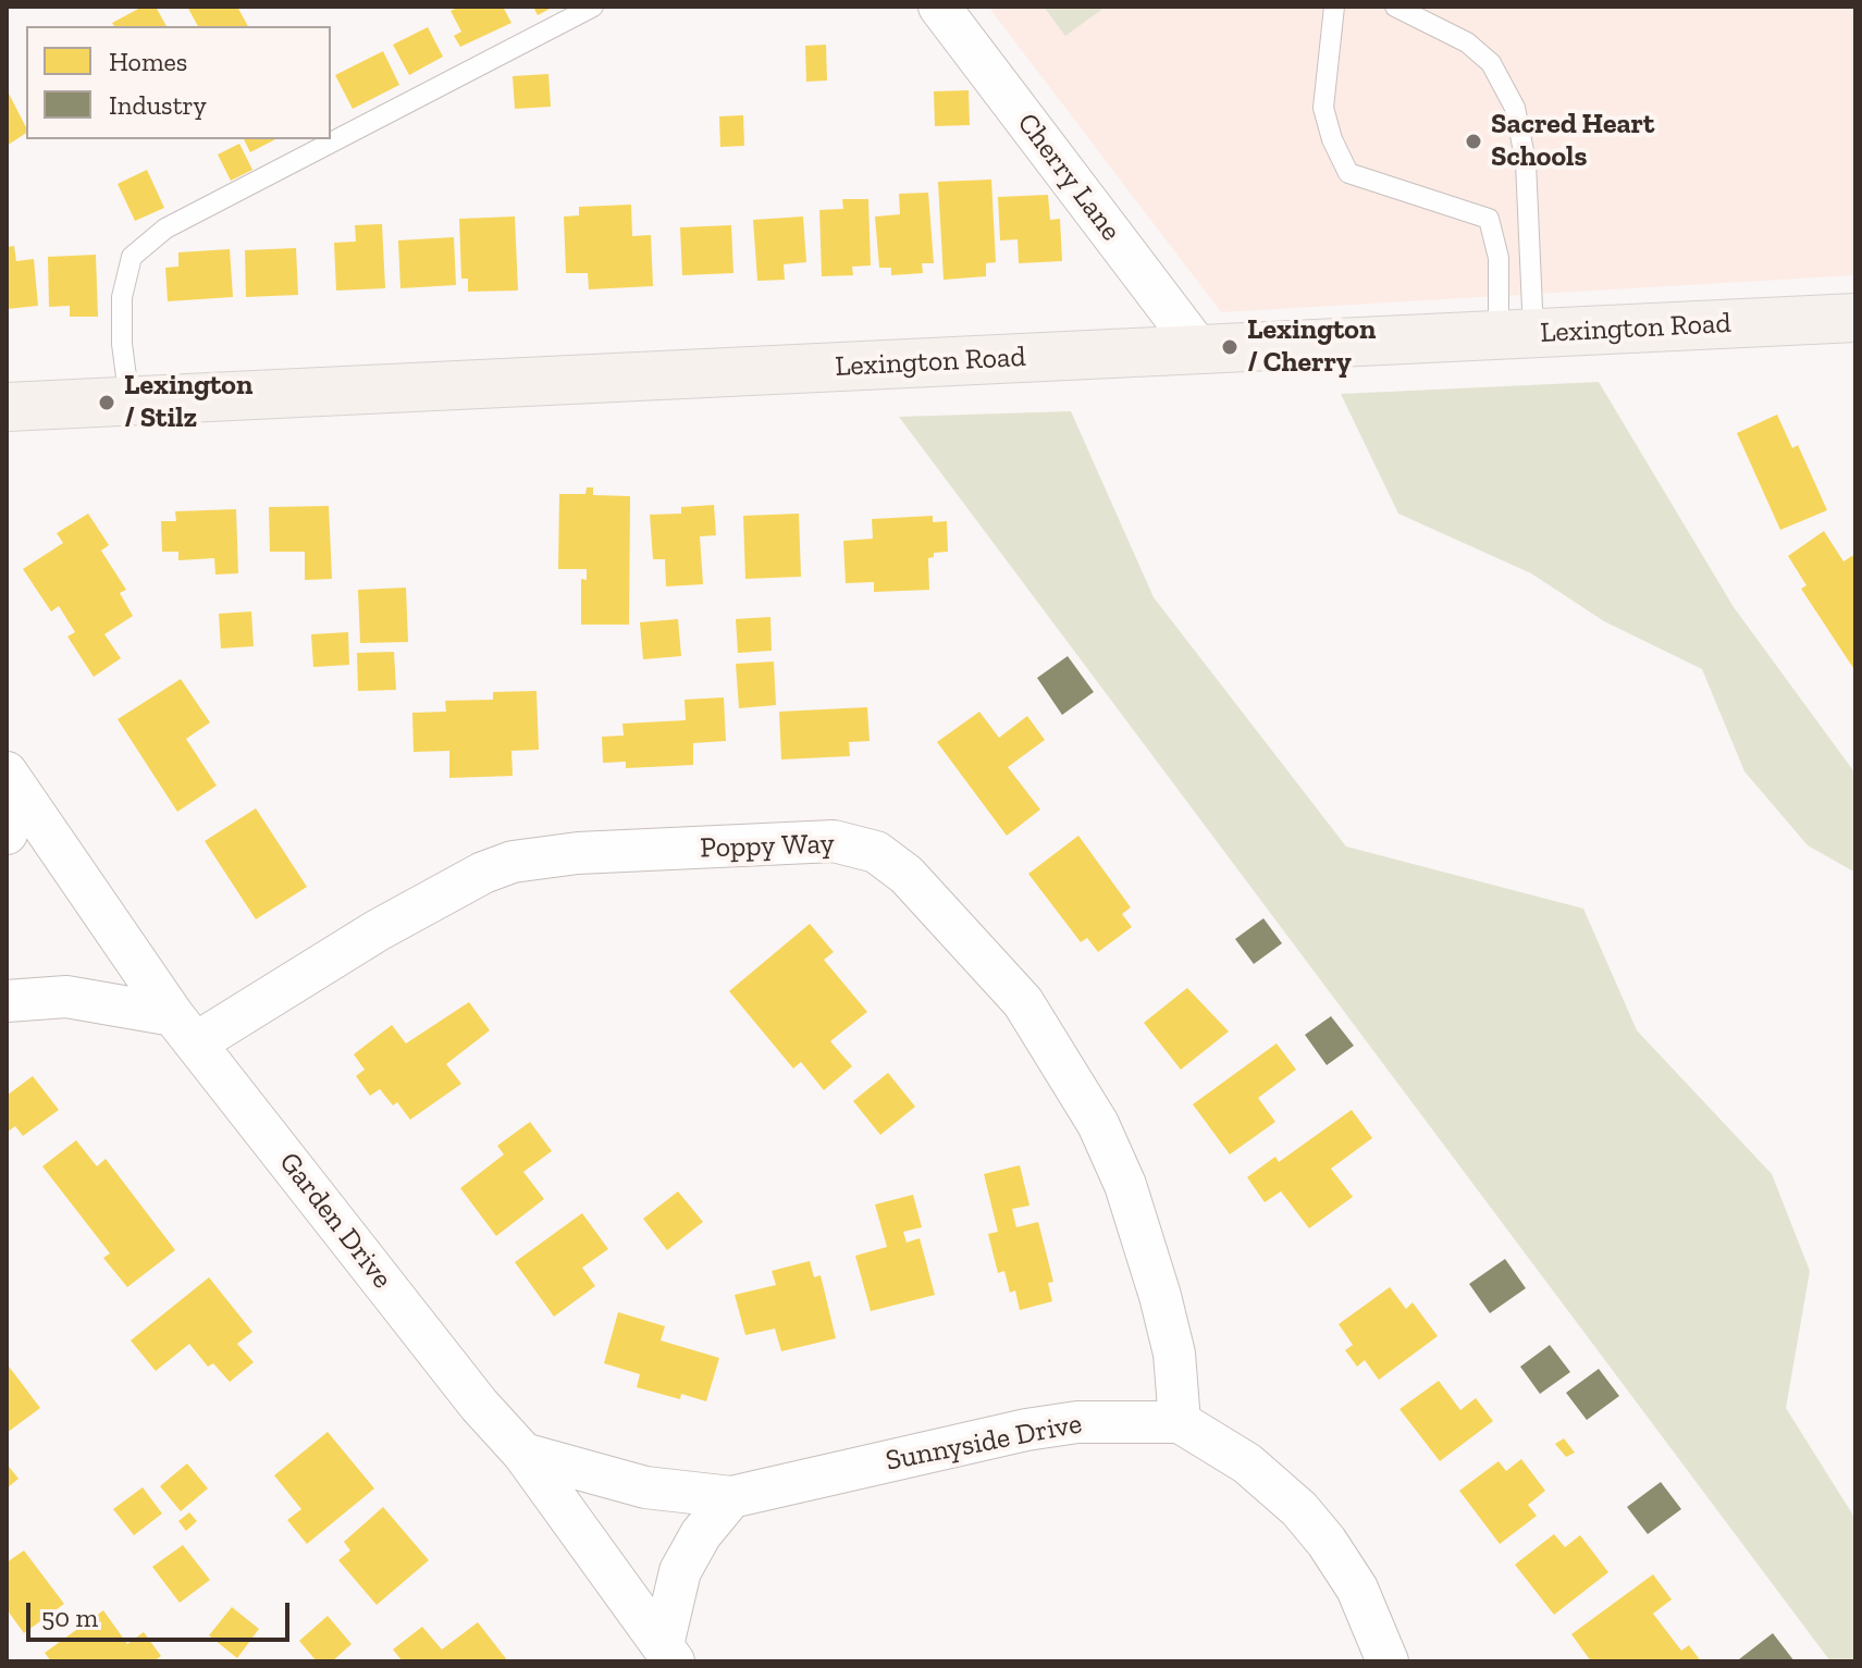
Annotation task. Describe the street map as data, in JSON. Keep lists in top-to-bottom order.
{
  "streets": {
    "main road": ["Lexington Road"],
    "street": [
      "Cherry Lane",
      "Poppy Way",
      "Garden Drive",
      "Sunnyside Drive"
    ]
  },
  "crossings": [
    ["Cherry Lane", "Lexington Road"],
    ["Poppy Way", "Garden Drive"],
    ["Poppy Way", "Sunnyside Drive"],
    ["Garden Drive", "Sunnyside Drive"]
  ],
  "places": ["Sacred Heart Schools", "Lexington / Cherry", "Lexington / Stilz"],
  "legend": ["Homes", "Industry"],
  "scale_bar": "50 m"
}
